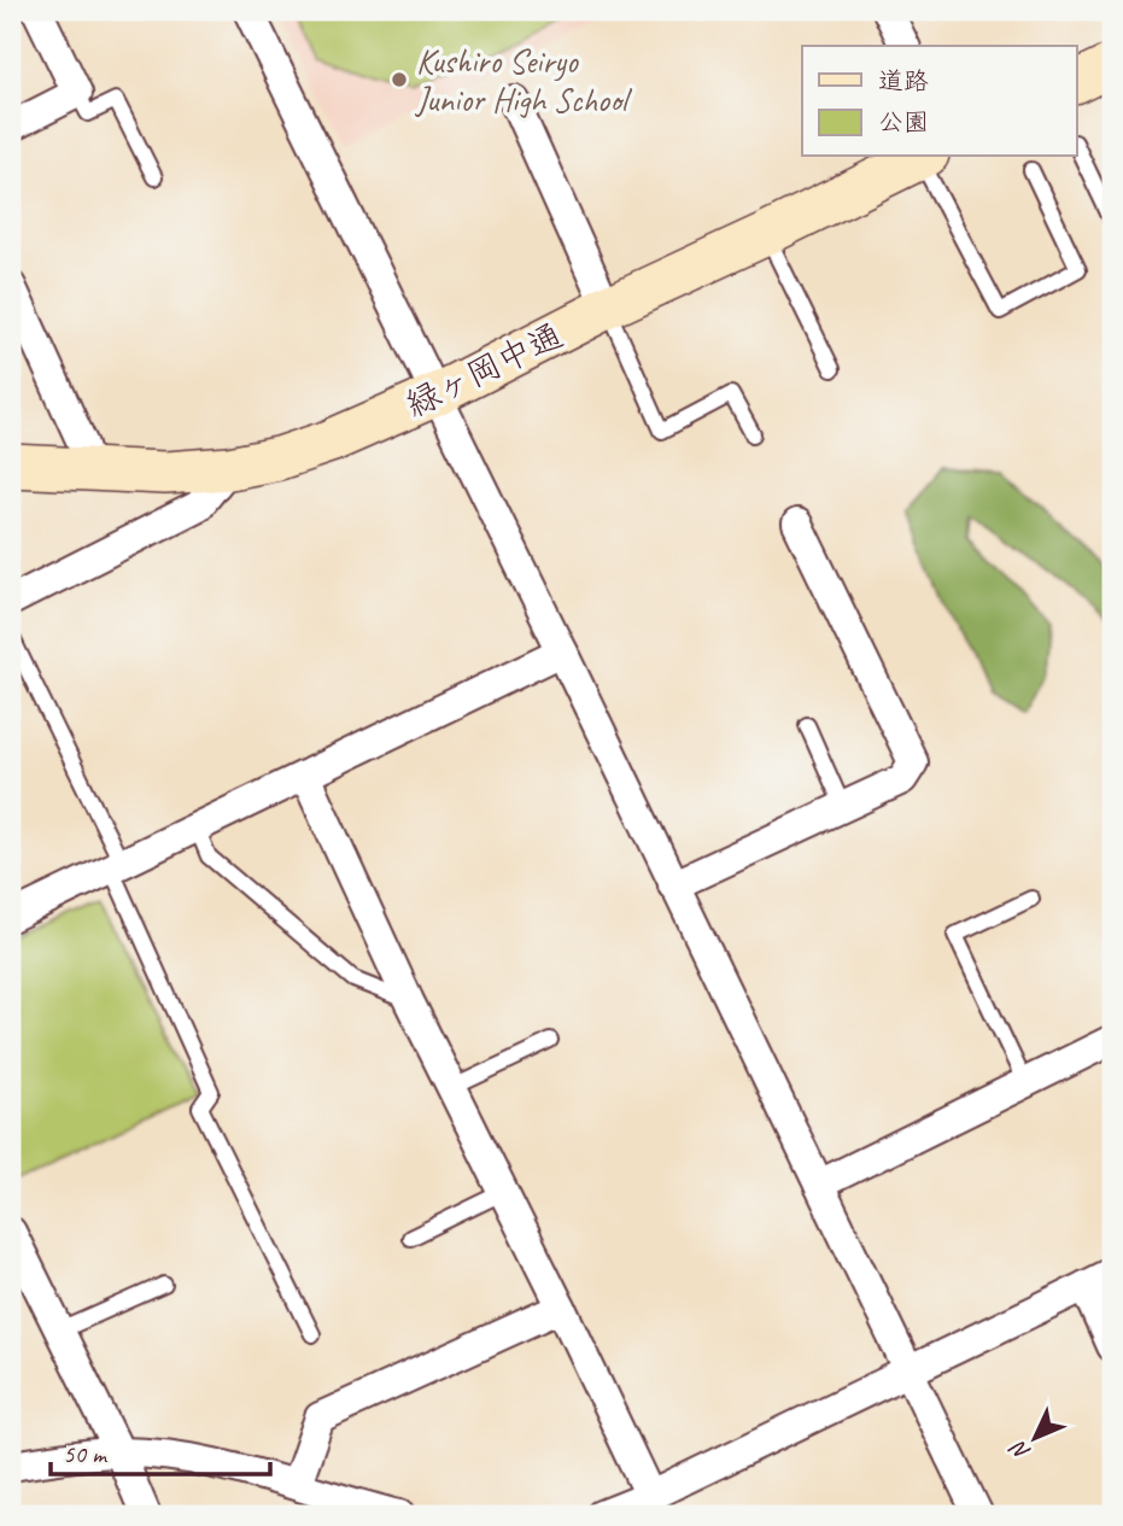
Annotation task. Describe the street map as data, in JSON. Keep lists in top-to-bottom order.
{
  "streets": {
    "street": ["緑ヶ岡中通"]
  },
  "places": ["Kushiro Seiryo Junior High School"],
  "legend": ["道路", "公園"],
  "scale_bar": "50 m",
  "north": "bottom left"
}
